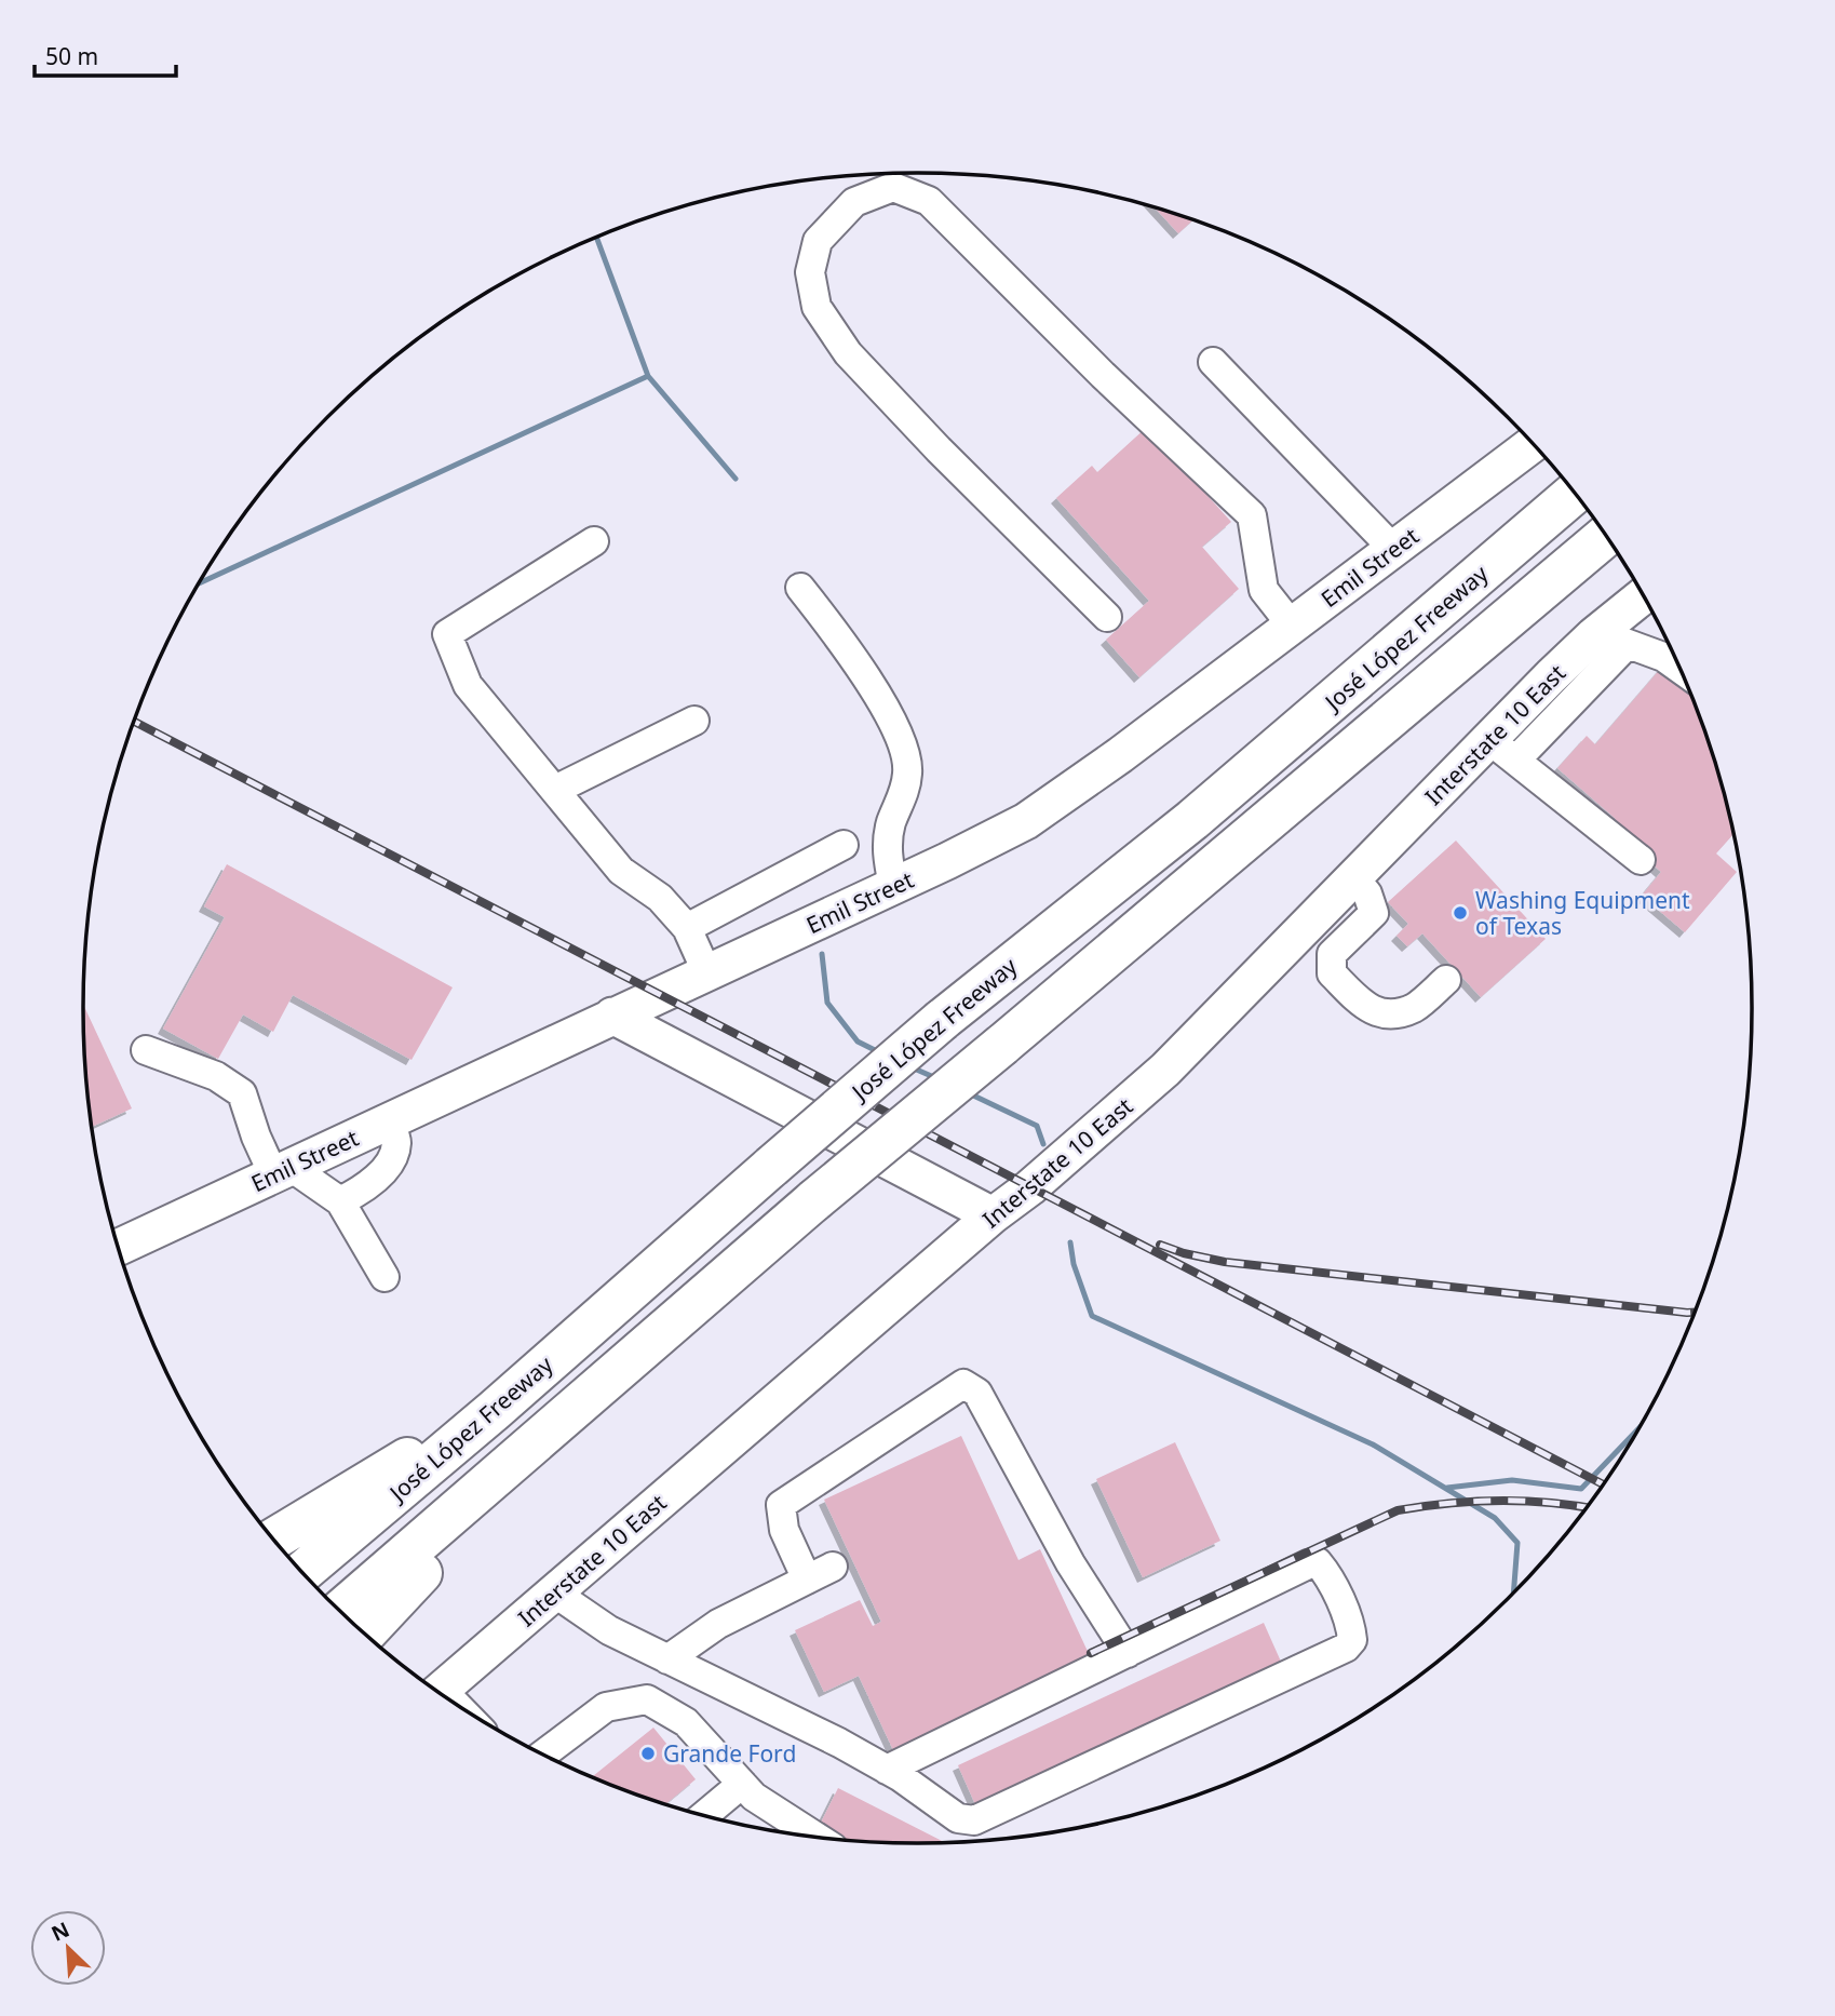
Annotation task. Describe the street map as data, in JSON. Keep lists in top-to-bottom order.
{
  "streets": {
    "highway": ["José López Freeway"],
    "main road": ["Emil Street", "Interstate 10 East"]
  },
  "places": ["Washing Equipment of Texas", "Grande Ford"],
  "scale_bar": "50 m",
  "north": "top left"
}
